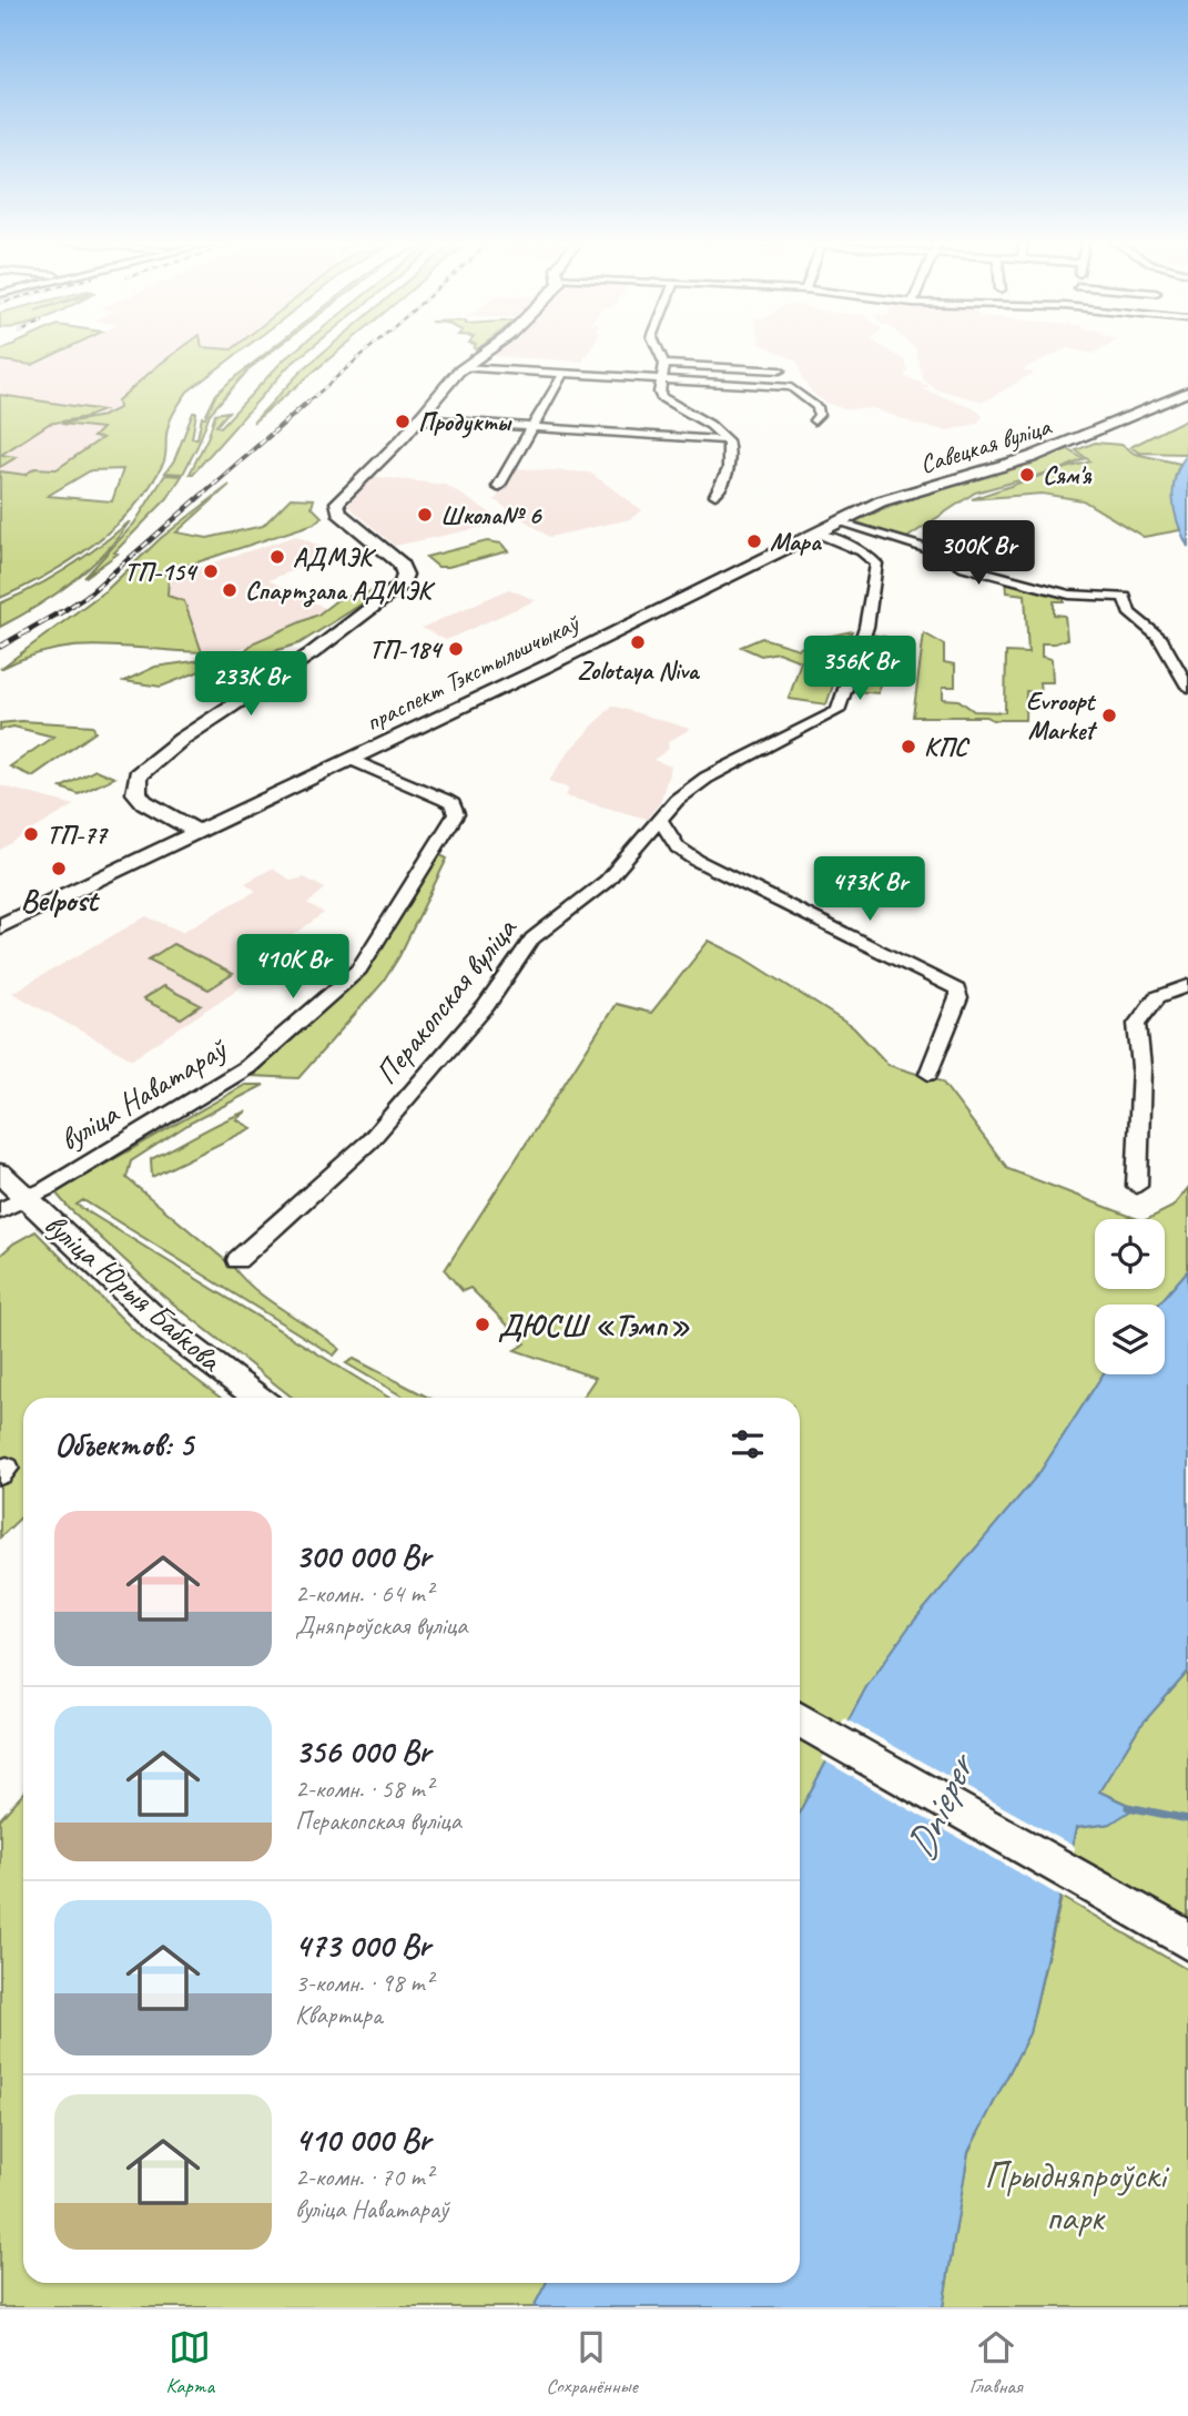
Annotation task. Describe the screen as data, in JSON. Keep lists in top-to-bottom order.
{
  "streets": {
    "main road": ["Савецкая вуліца", "праспект Тэкстыльшчыкаў", "вуліца Юрыя Бабкова"],
    "street": ["Перакопская вуліца", "вуліца Наватараў"]
  },
  "crossings": [
    ["Савецкая вуліца", "праспект Тэкстыльшчыкаў"],
    ["праспект Тэкстыльшчыкаў", "Перакопская вуліца"],
    ["праспект Тэкстыльшчыкаў", "вуліца Наватараў"],
    ["вуліца Наватараў", "вуліца Юрыя Бабкова"]
  ],
  "water": ["Dnieper"],
  "parks": ["Прыдняпроўскі парк"],
  "places": [
    "Продукты",
    "Сям'я",
    "Школа№ 6",
    "Мара",
    "АДМЭК",
    "ТП-154",
    "Спартзала АДМЭК",
    "Zolotaya Niva",
    "ТП-184",
    "Evroopt Market",
    "КПС",
    "ТП-77",
    "Belpost",
    "ДЮСШ «Тэмп»"
  ],
  "page": {
    "price": [
      "300K Br",
      "356K Br",
      "233K Br",
      "473K Br",
      "410K Br"
    ],
    "heading": "Объектов: 5",
    "list": [
      {
        "name": "300 000 Br",
        "note": "2-комн. · 64 m² · Дняпроўская вуліца"
      },
      {
        "name": "356 000 Br",
        "note": "2-комн. · 58 m² · Перакопская вуліца"
      },
      {
        "name": "473 000 Br",
        "note": "3-комн. · 98 m² · Квартира"
      },
      {
        "name": "410 000 Br",
        "note": "2-комн. · 70 m² · вуліца Наватараў"
      }
    ],
    "tabs": ["Карта", "Сохранённые", "Главная"]
  }
}
